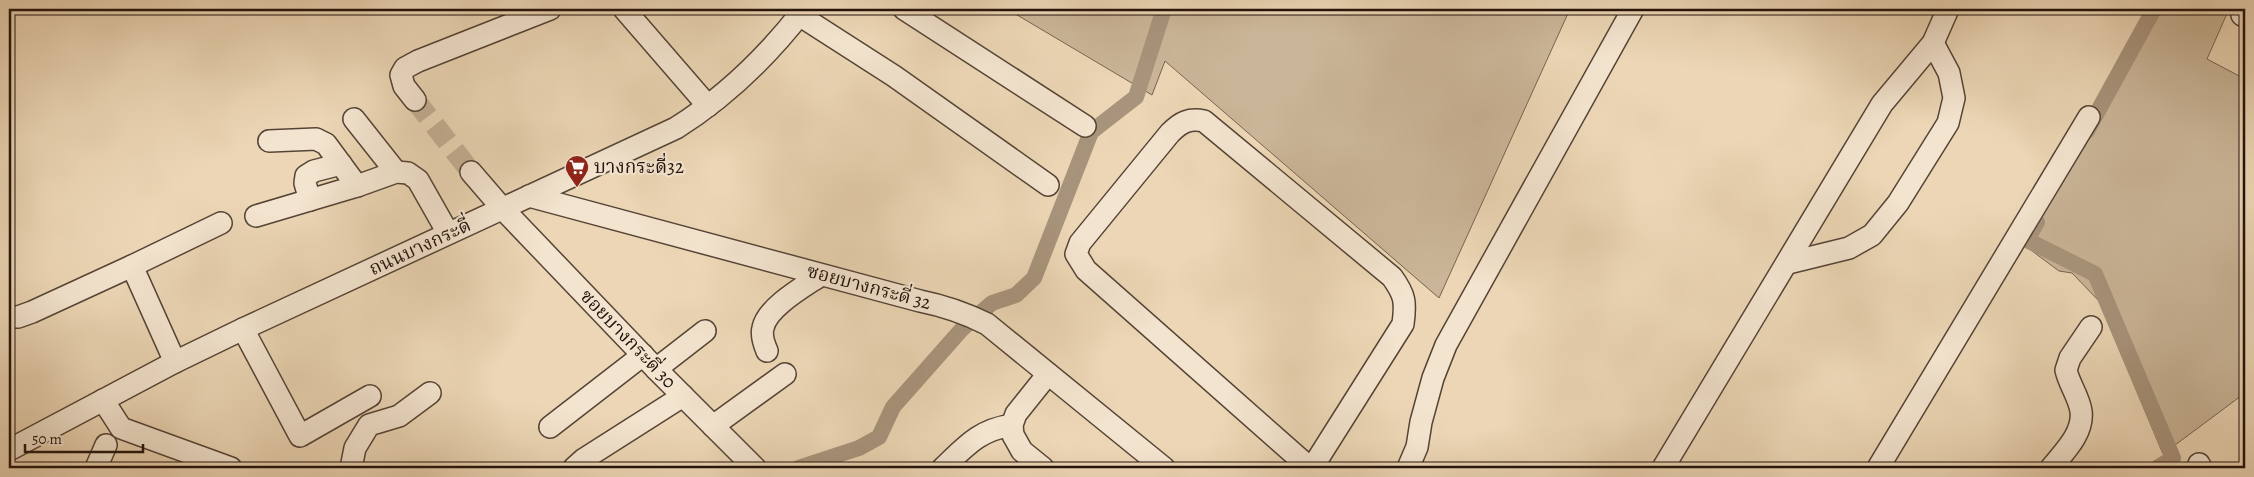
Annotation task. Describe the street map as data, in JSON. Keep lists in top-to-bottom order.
{
  "streets": {
    "street": ["ถนนบางกระดี่", "ซอยบางกระดี่ 32", "ซอยบางกระดี่ 30"]
  },
  "crossings": [
    ["ถนนบางกระดี่", "ซอยบางกระดี่ 32"],
    ["ถนนบางกระดี่", "ซอยบางกระดี่ 30"]
  ],
  "places": {
    "supermarket": ["บางกระดี่32"]
  },
  "scale_bar": "50 m"
}
